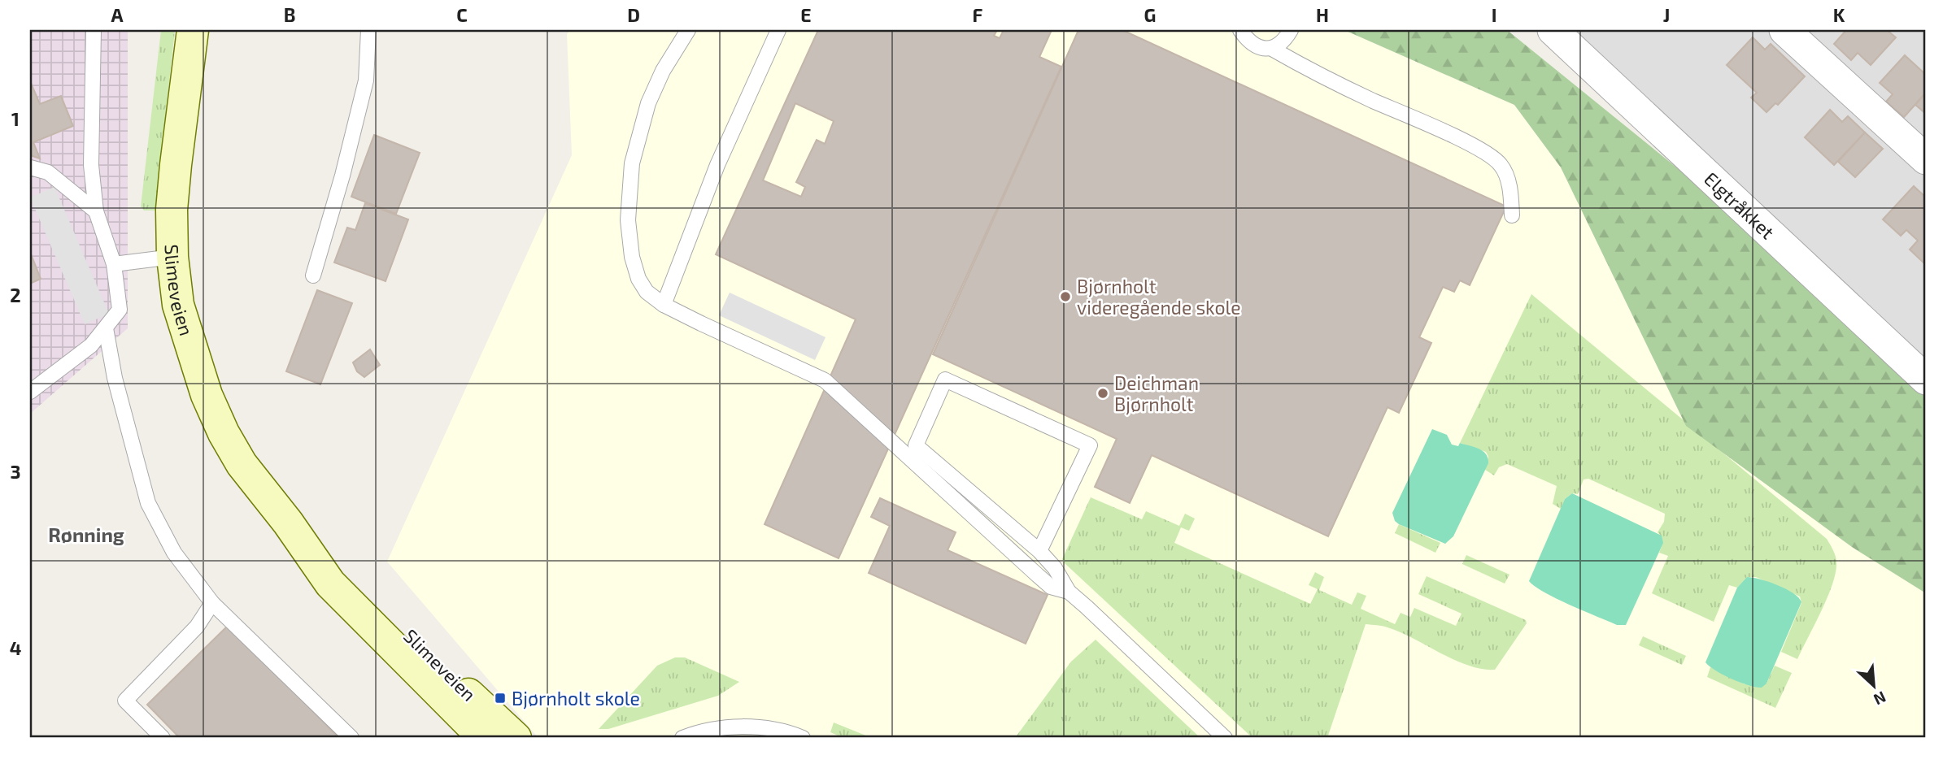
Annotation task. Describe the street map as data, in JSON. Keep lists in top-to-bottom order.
{
  "streets": {
    "street": ["Elgtråkket", "Slimeveien"]
  },
  "districts": ["Rønning"],
  "places": {
    "other": ["Bjørnholt videregående skole", "Deichman Bjørnholt"],
    "transit": ["Bjørnholt skole"]
  },
  "north": "bottom right",
  "grid": {
    "columns": [
      "A",
      "B",
      "C",
      "D",
      "E",
      "F",
      "G",
      "H",
      "I",
      "J",
      "K"
    ],
    "rows": [
      "1",
      "2",
      "3",
      "4"
    ]
  }
}
